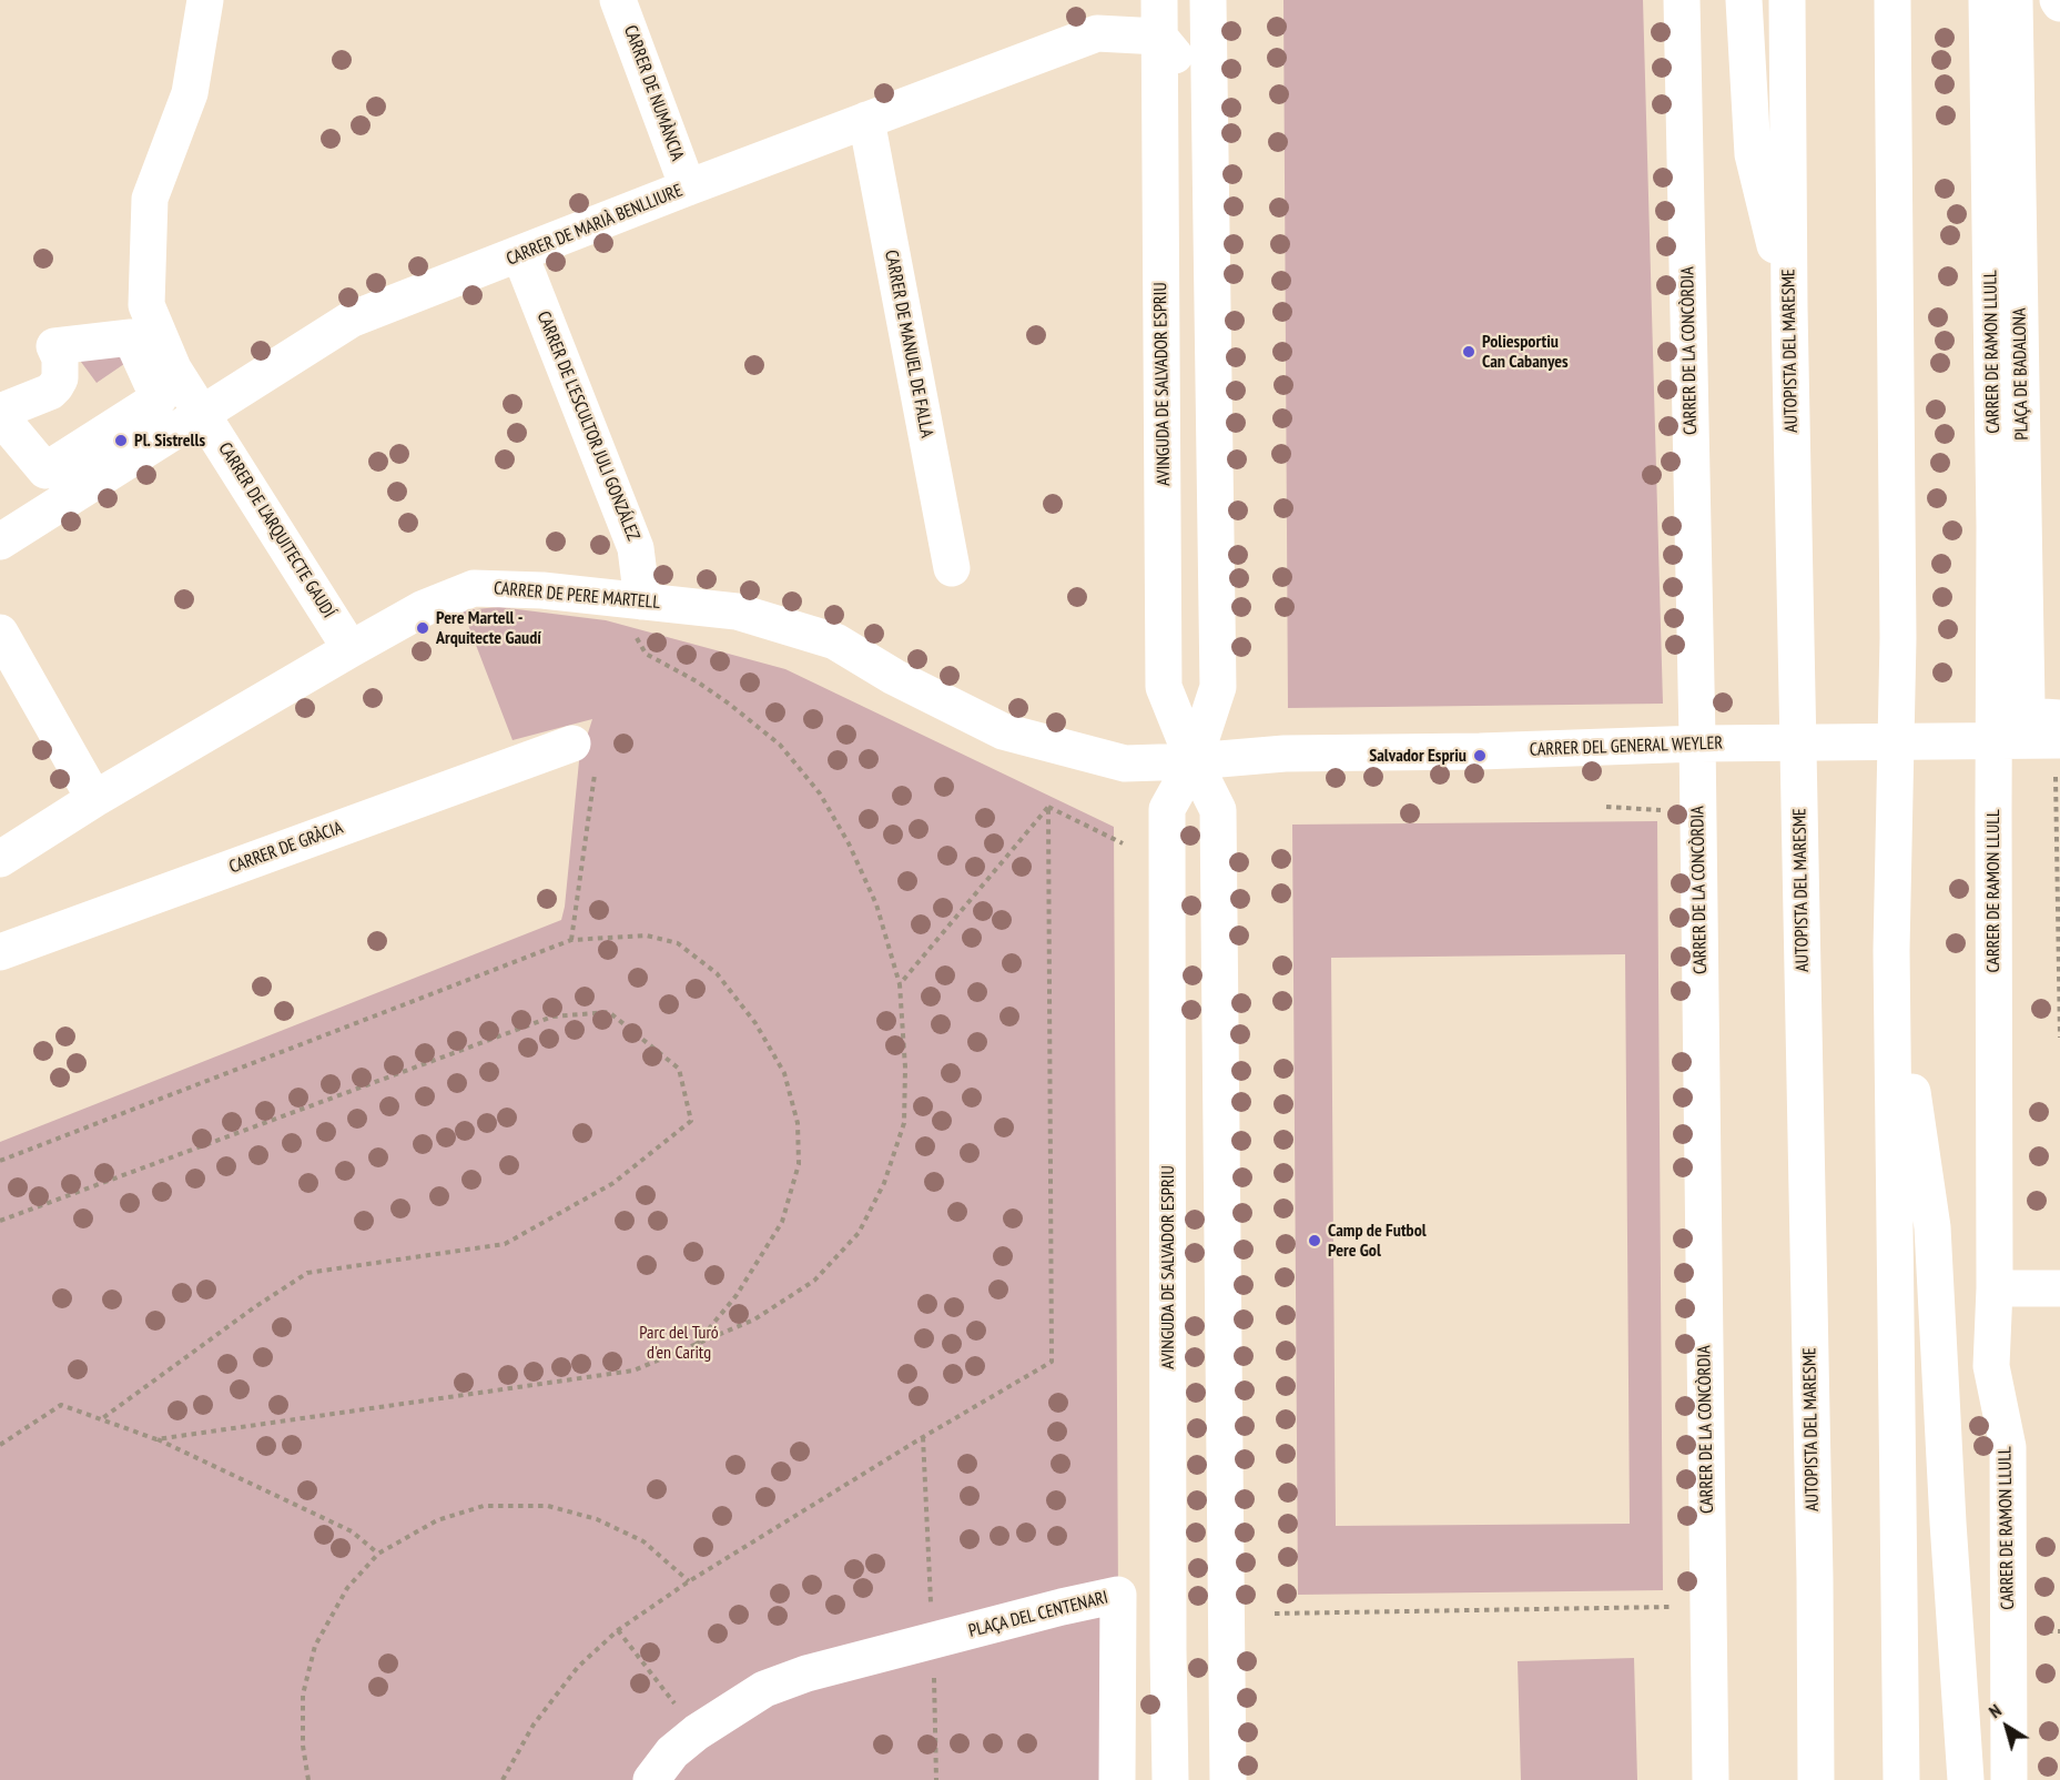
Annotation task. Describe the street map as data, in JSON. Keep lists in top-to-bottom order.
{
  "streets": {
    "main road": [
      "CARRER DE NUMÀNCIA",
      "CARRER DE MARIÀ BENLLIURE",
      "CARRER DE MANUEL DE FALLA",
      "CARRER DE LA CONCÒRDIA",
      "AUTOPISTA DEL MARESME",
      "CARRER DE RAMON LLULL",
      "PLAÇA DE BADALONA",
      "AVINGUDA DE SALVADOR ESPRIU",
      "CARRER DE L'ESCULTOR JULI GONZÁLEZ",
      "CARRER DE L'ARQUITECTE GAUDÍ",
      "CARRER DE PERE MARTELL",
      "CARRER DEL GENERAL WEYLER",
      "CARRER DE GRÀCIA",
      "PLAÇA DEL CENTENARI"
    ]
  },
  "crossings": [
    ["CARRER DE NUMÀNCIA", "CARRER DE MARIÀ BENLLIURE"],
    ["CARRER DE MARIÀ BENLLIURE", "CARRER DE MANUEL DE FALLA"],
    ["CARRER DE MARIÀ BENLLIURE", "AVINGUDA DE SALVADOR ESPRIU"],
    ["CARRER DE MARIÀ BENLLIURE", "CARRER DE L'ESCULTOR JULI GONZÁLEZ"],
    ["CARRER DE MARIÀ BENLLIURE", "CARRER DE L'ARQUITECTE GAUDÍ"],
    ["PLAÇA DE BADALONA", "CARRER DEL GENERAL WEYLER"],
    ["AVINGUDA DE SALVADOR ESPRIU", "CARRER DE PERE MARTELL"],
    ["AVINGUDA DE SALVADOR ESPRIU", "CARRER DEL GENERAL WEYLER"],
    ["CARRER DE L'ESCULTOR JULI GONZÁLEZ", "CARRER DE PERE MARTELL"],
    ["CARRER DE L'ARQUITECTE GAUDÍ", "CARRER DE PERE MARTELL"],
    ["CARRER DE PERE MARTELL", "CARRER DEL GENERAL WEYLER"]
  ],
  "parks": ["Parc del Turó d'en Caritg"],
  "places": [
    "Poliesportiu Can Cabanyes",
    "Pl. Sistrells",
    "Pere Martell - Arquitecte Gaudí",
    "Salvador Espriu",
    "Camp de Futbol Pere Gol"
  ],
  "north": "top left"
}
